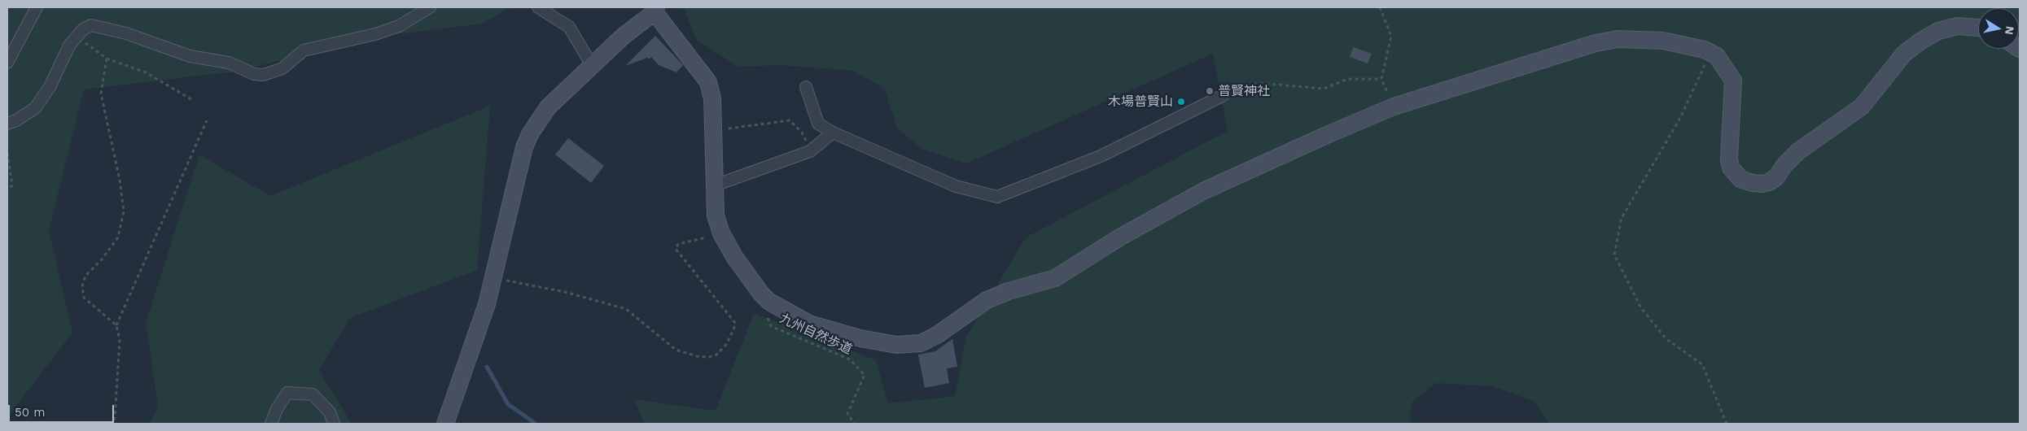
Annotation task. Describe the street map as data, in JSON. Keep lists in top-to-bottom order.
{
  "streets": {
    "path": ["九州自然歩道"]
  },
  "places": ["普賢神社", "木場普賢山"],
  "scale_bar": "50 m",
  "north": "right"
}
